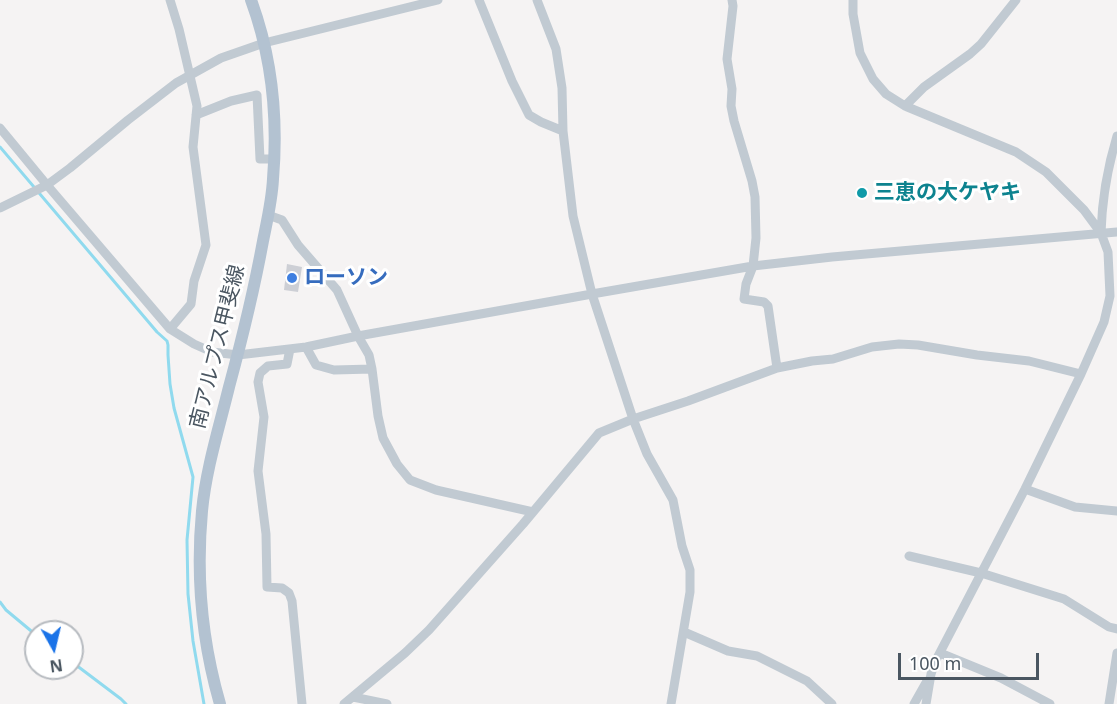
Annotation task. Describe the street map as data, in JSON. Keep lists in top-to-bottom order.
{
  "streets": {
    "main road": ["南アルプス甲斐線"]
  },
  "places": ["三恵の大ケヤキ", "ローソン"],
  "scale_bar": "100 m",
  "north": "bottom"
}
